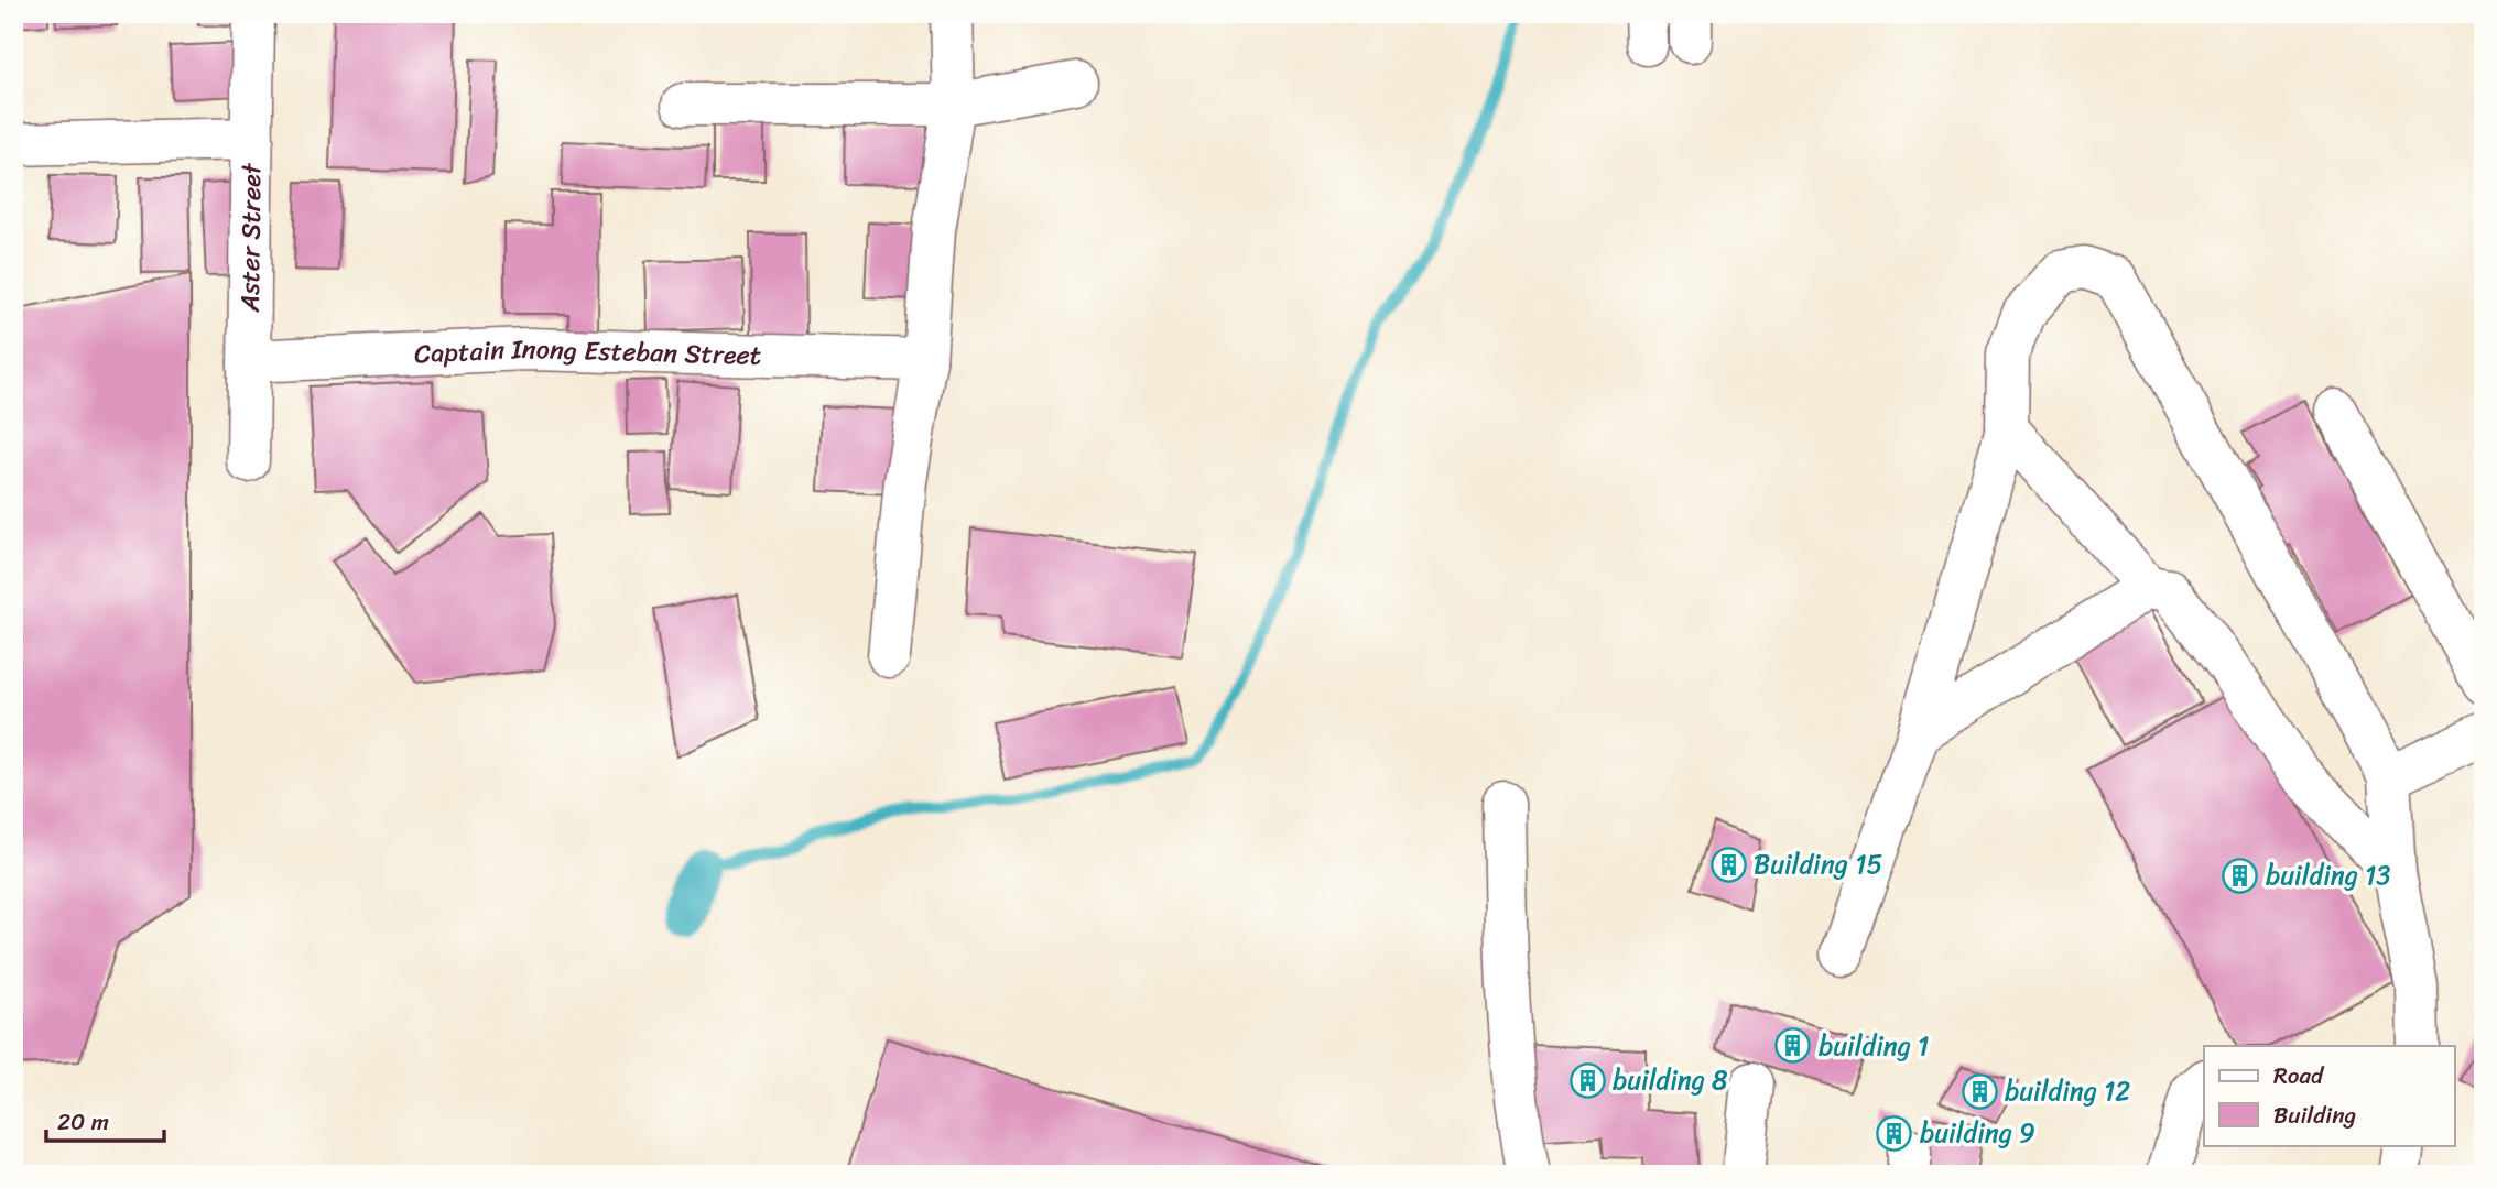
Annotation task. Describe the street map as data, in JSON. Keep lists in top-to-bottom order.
{
  "streets": {
    "street": ["Aster Street", "Captain Inong Esteban Street"]
  },
  "crossings": [
    ["Aster Street", "Captain Inong Esteban Street"]
  ],
  "places": {
    "building": [
      "Building 15",
      "building 13",
      "building 1",
      "building 8",
      "building 12",
      "building 9"
    ]
  },
  "legend": ["Road", "Building"],
  "scale_bar": "20 m"
}
